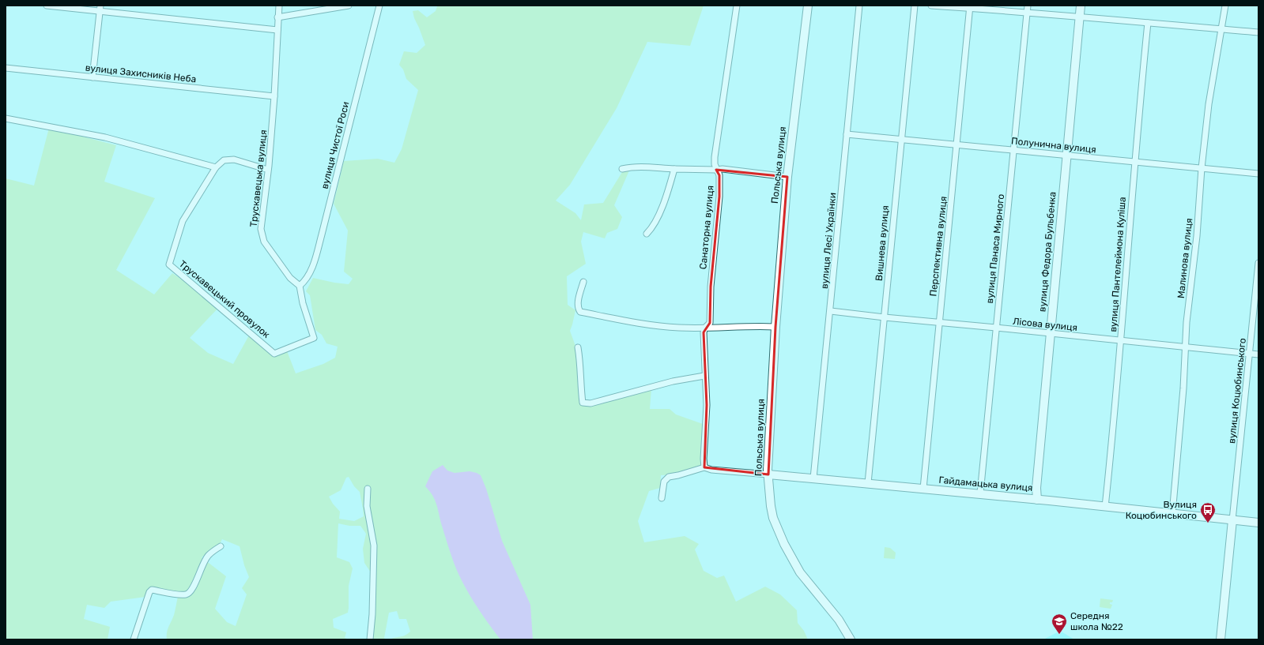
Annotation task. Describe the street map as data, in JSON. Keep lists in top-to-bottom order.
{
  "streets": {
    "street": [
      "вулиця Захисників Неба",
      "вулиця Чистої Роси",
      "Полунична вулиця",
      "Польська вулиця",
      "Трускавецька вулиця",
      "Санаторна вулиця",
      "вулиця Лесі Українки",
      "Вишнева вулиця",
      "Перспективна вулиця",
      "вулиця Панаса Мирного",
      "вулиця Федора Бульбенка",
      "Малинова вулиця",
      "вулиця Пантелеймона Куліша",
      "Трускавецький провулок",
      "Лісова вулиця",
      "вулиця Коцюбинського",
      "Гайдамацька вулиця"
    ]
  },
  "crossings": [
    ["вулиця Захисників Неба", "Трускавецька вулиця"],
    ["вулиця Чистої Роси", "Трускавецька вулиця"],
    ["вулиця Чистої Роси", "Трускавецький провулок"],
    ["Полунична вулиця", "вулиця Лесі Українки"],
    ["Полунична вулиця", "Вишнева вулиця"],
    ["Полунична вулиця", "Перспективна вулиця"],
    ["Полунична вулиця", "вулиця Панаса Мирного"],
    ["Полунична вулиця", "вулиця Федора Бульбенка"],
    ["Полунична вулиця", "Малинова вулиця"],
    ["Полунична вулиця", "вулиця Пантелеймона Куліша"],
    ["Польська вулиця", "Гайдамацька вулиця"],
    ["Трускавецька вулиця", "Трускавецький провулок"],
    ["Санаторна вулиця", "Гайдамацька вулиця"],
    ["вулиця Лесі Українки", "Лісова вулиця"],
    ["вулиця Лесі Українки", "Гайдамацька вулиця"],
    ["Вишнева вулиця", "Лісова вулиця"],
    ["Вишнева вулиця", "Гайдамацька вулиця"],
    ["Перспективна вулиця", "Лісова вулиця"],
    ["Перспективна вулиця", "Гайдамацька вулиця"],
    ["вулиця Панаса Мирного", "Лісова вулиця"],
    ["вулиця Панаса Мирного", "Гайдамацька вулиця"],
    ["вулиця Федора Бульбенка", "Лісова вулиця"],
    ["вулиця Федора Бульбенка", "Гайдамацька вулиця"],
    ["Малинова вулиця", "Лісова вулиця"],
    ["Малинова вулиця", "Гайдамацька вулиця"],
    ["вулиця Пантелеймона Куліша", "Лісова вулиця"],
    ["вулиця Пантелеймона Куліша", "Гайдамацька вулиця"],
    ["Лісова вулиця", "вулиця Коцюбинського"],
    ["вулиця Коцюбинського", "Гайдамацька вулиця"]
  ],
  "places": {
    "bus stop": ["Вулиця Коцюбинського"],
    "school or university": ["Середня школа №22"]
  }
}
